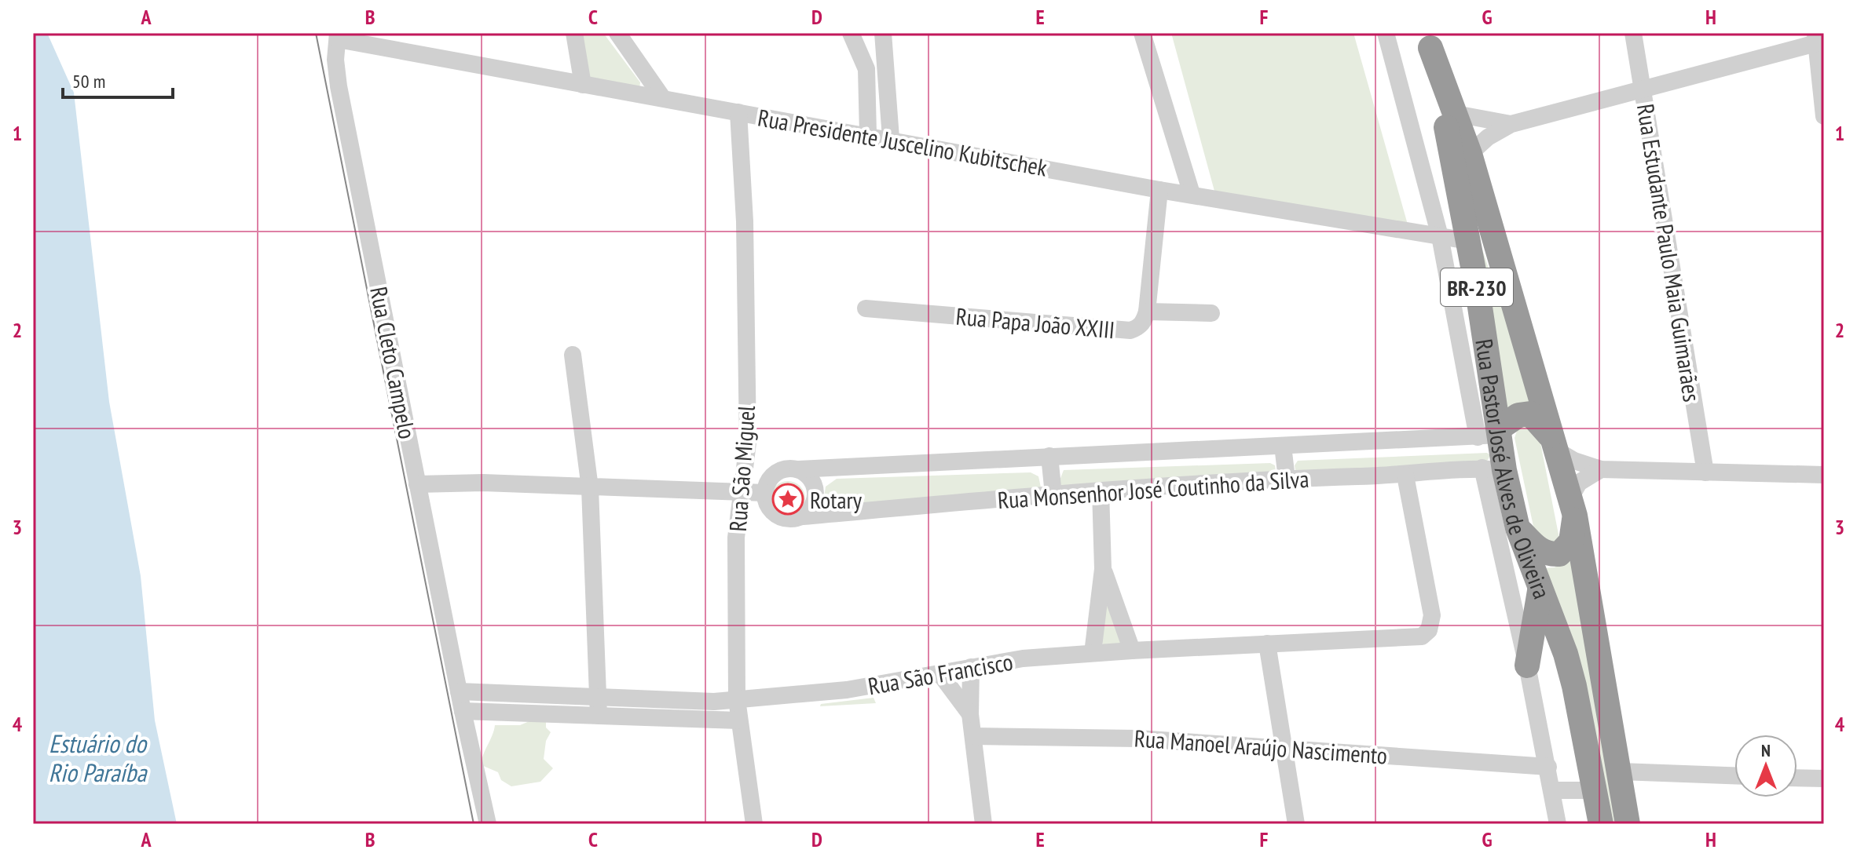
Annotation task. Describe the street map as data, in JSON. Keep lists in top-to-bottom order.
{
  "streets": {
    "highway": ["BR-230", "Rua Pastor José Alves de Oliveira"],
    "street": [
      "Rua Presidente Juscelino Kubitschek",
      "Rua Estudante Paulo Maia Guimarães",
      "Rua Papa João XXIII",
      "Rua Cleto Campelo",
      "Rua São Miguel",
      "Rua Monsenhor José Coutinho da Silva",
      "Rua São Francisco",
      "Rua Manoel Araújo Nascimento"
    ]
  },
  "crossings": [
    ["Rua Presidente Juscelino Kubitschek", "Rua Papa João XXIII"],
    ["Rua Presidente Juscelino Kubitschek", "Rua Cleto Campelo"],
    ["Rua Presidente Juscelino Kubitschek", "Rua São Miguel"],
    ["Rua Presidente Juscelino Kubitschek", "Rua Pastor José Alves de Oliveira"],
    ["Rua Cleto Campelo", "Rua São Francisco"],
    ["Rua São Miguel", "Rua São Francisco"],
    ["Rua Pastor José Alves de Oliveira", "Rua Monsenhor José Coutinho da Silva"],
    ["Rua Pastor José Alves de Oliveira", "Rua Manoel Araújo Nascimento"],
    ["Rua Monsenhor José Coutinho da Silva", "Rua São Francisco"]
  ],
  "water": ["Estuário do Rio Paraíba"],
  "places": {
    "place": ["Rotary"]
  },
  "scale_bar": "50 m",
  "north": "top",
  "grid": {
    "columns": [
      "A",
      "B",
      "C",
      "D",
      "E",
      "F",
      "G",
      "H"
    ],
    "rows": [
      "1",
      "2",
      "3",
      "4"
    ]
  }
}
